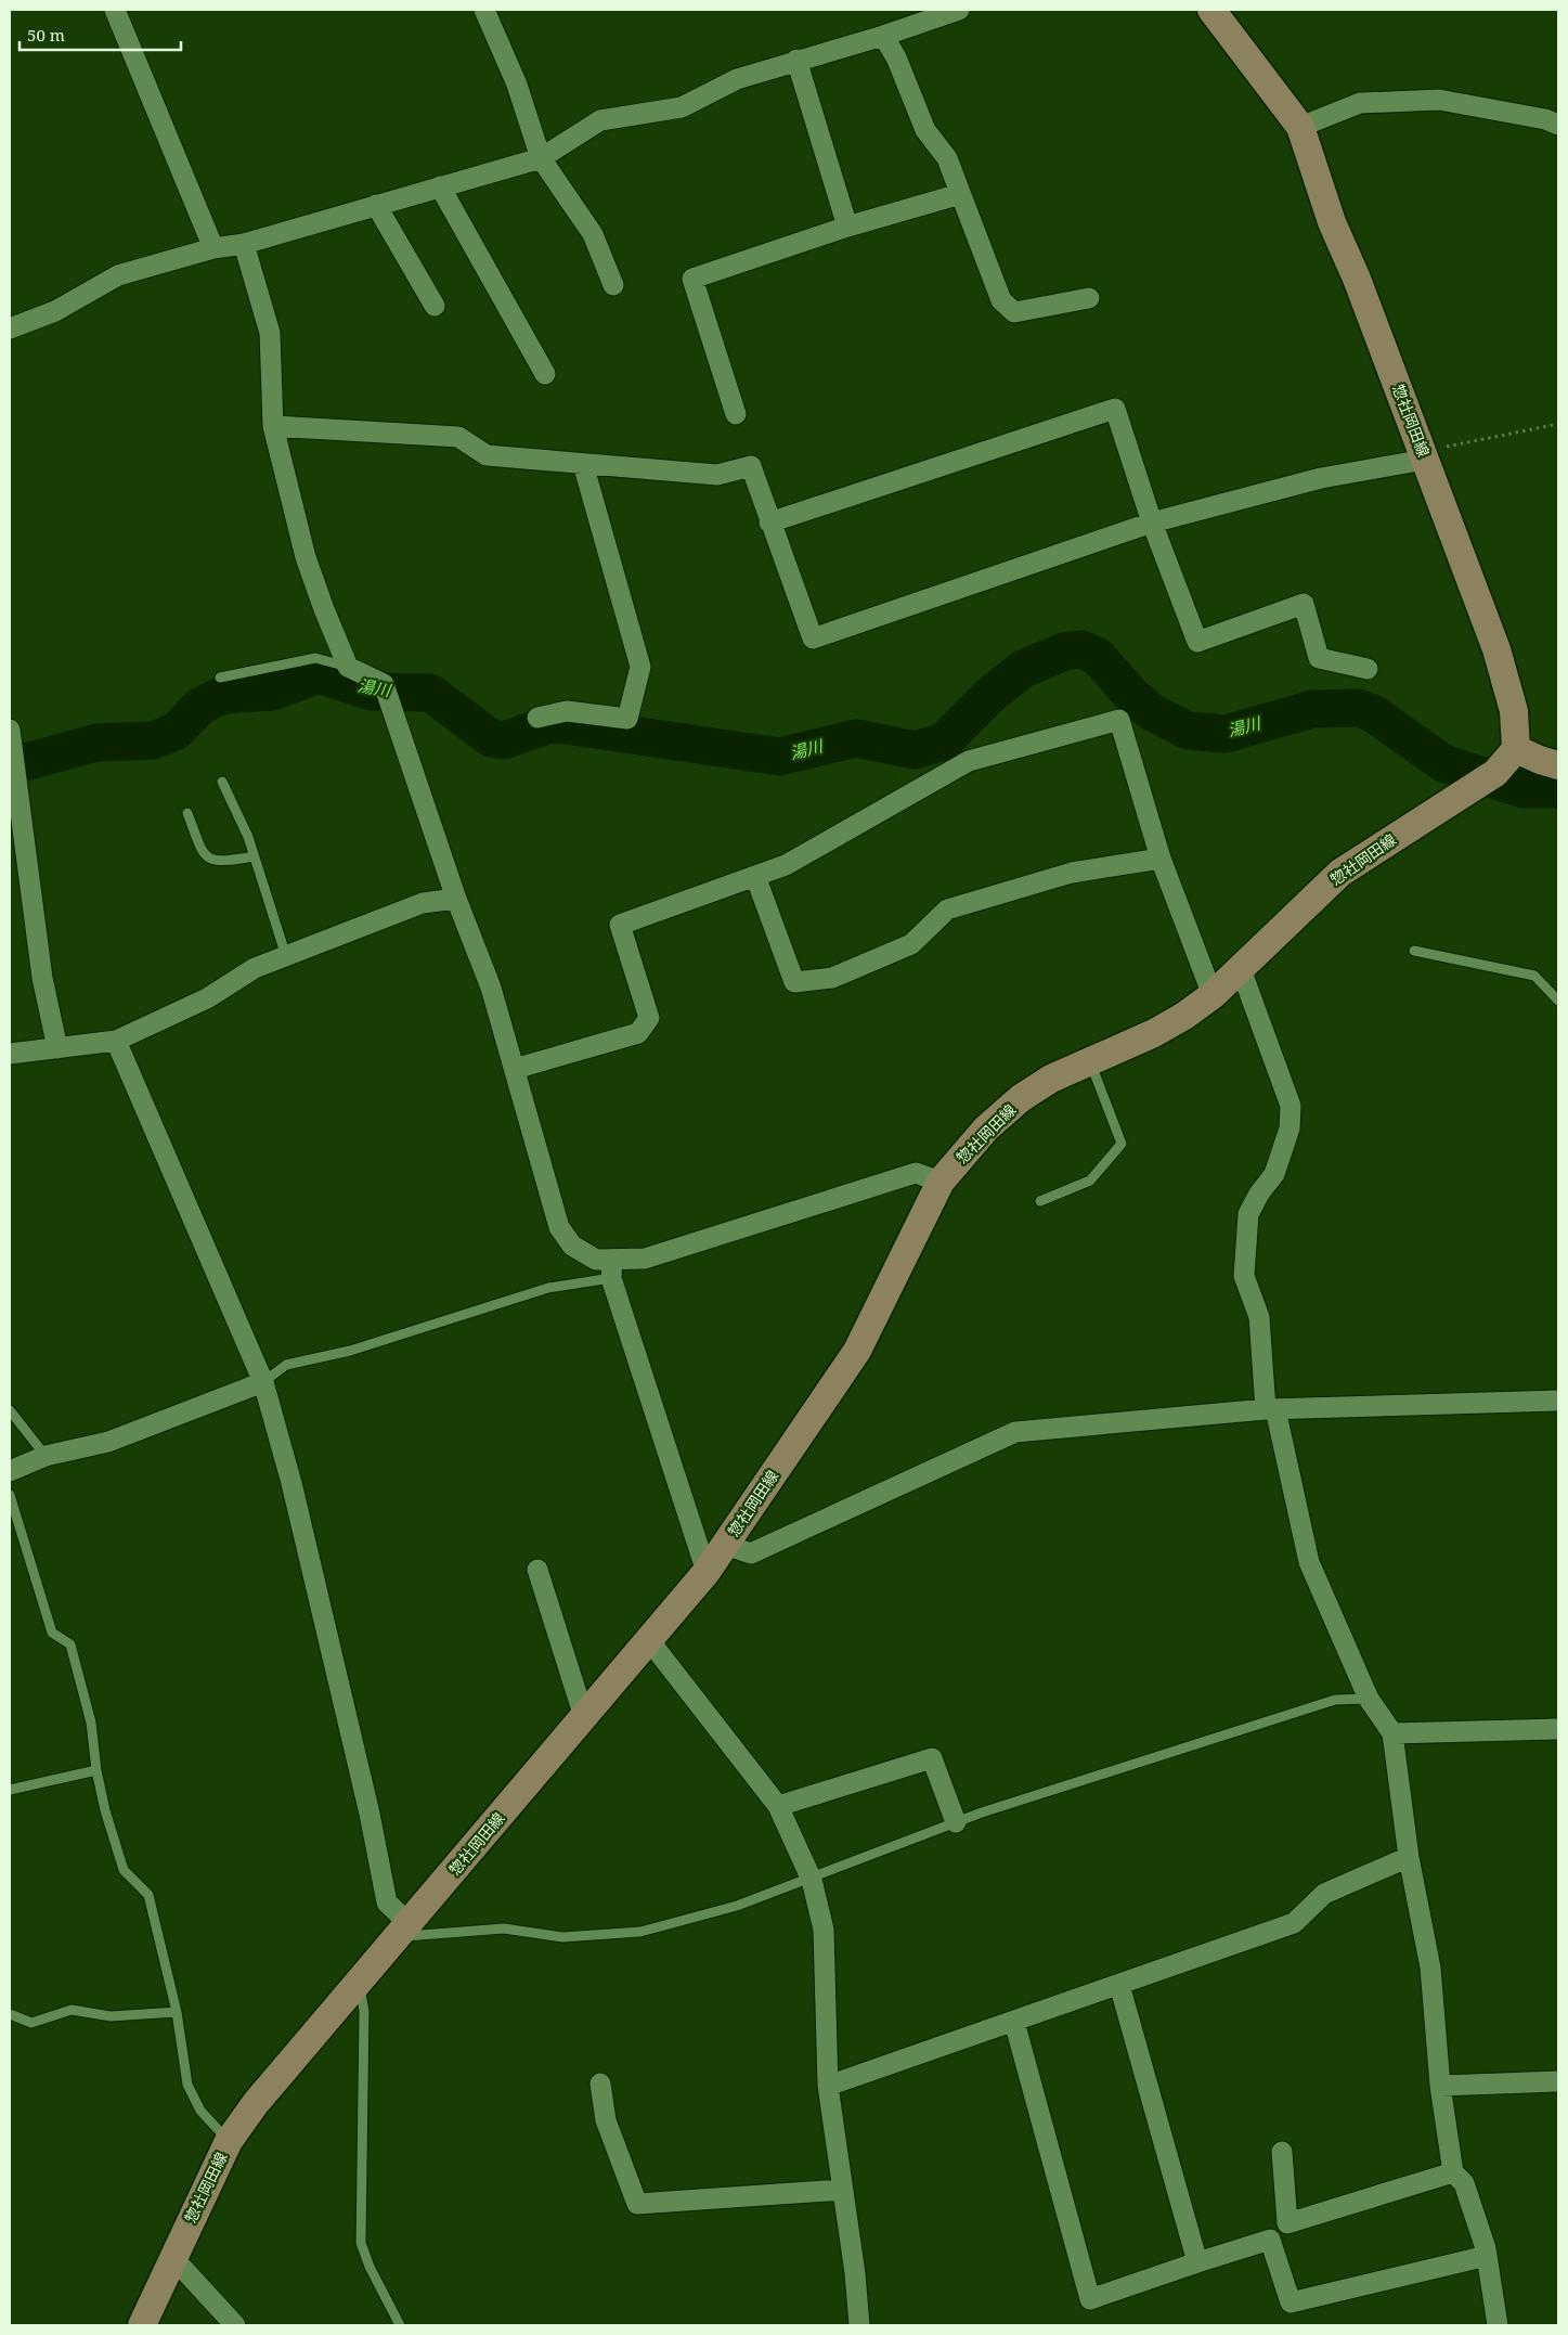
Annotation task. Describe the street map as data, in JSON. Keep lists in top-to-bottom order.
{
  "streets": {
    "main road": ["惣社岡田線"]
  },
  "water": ["湯川"],
  "scale_bar": "50 m"
}
